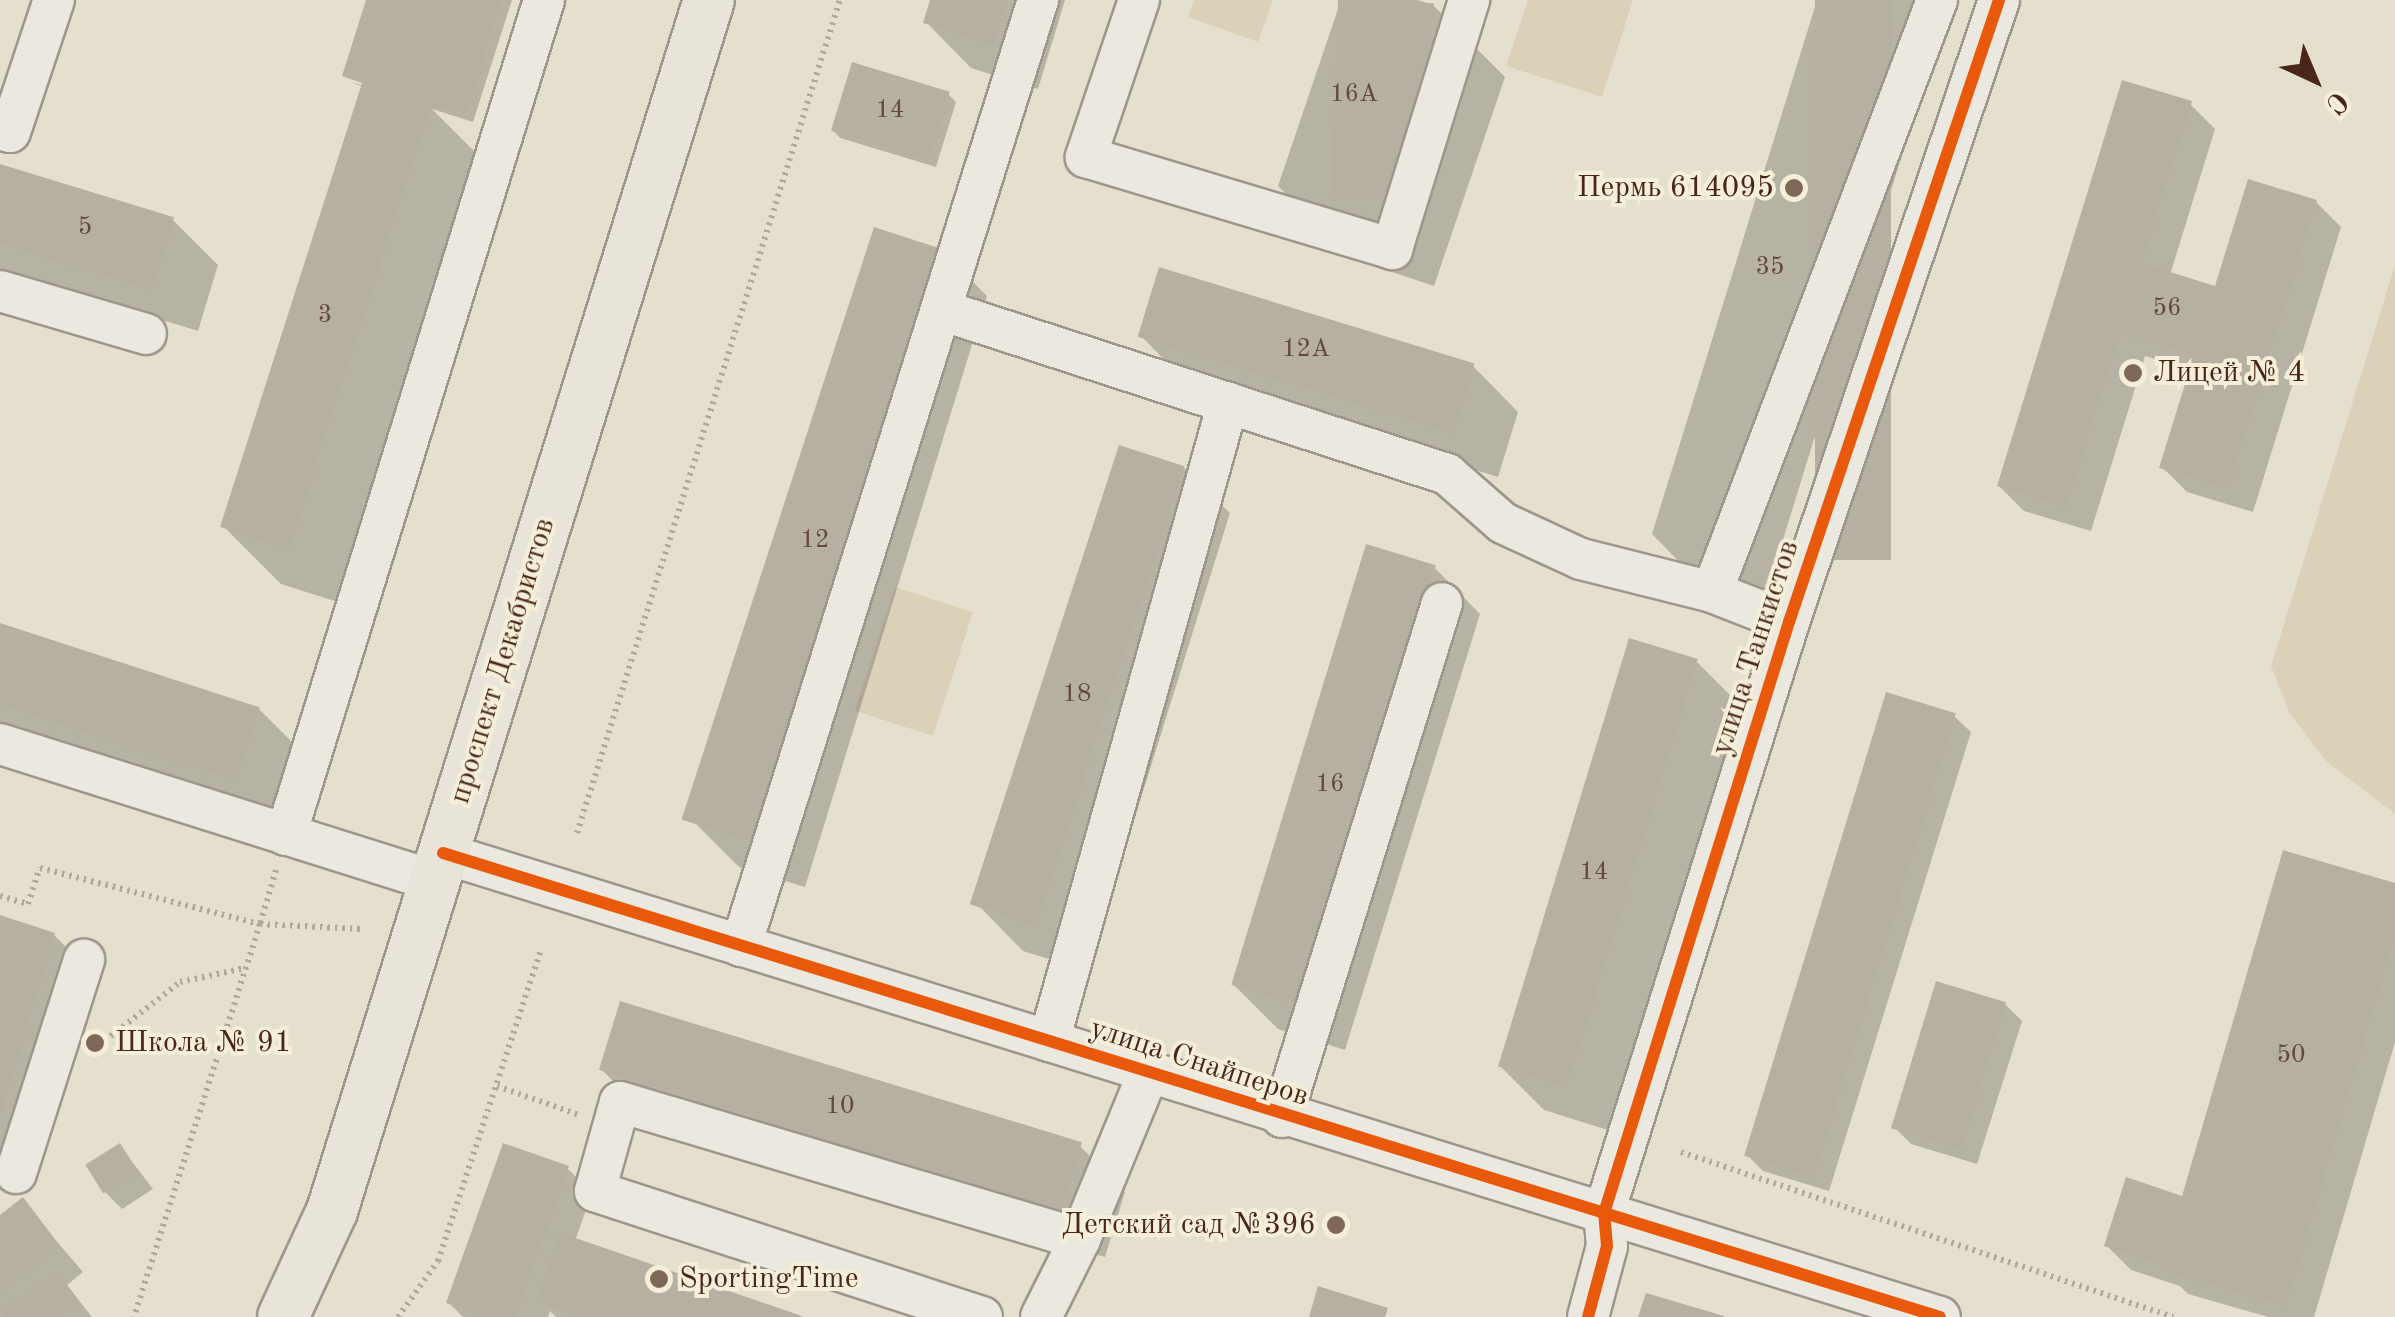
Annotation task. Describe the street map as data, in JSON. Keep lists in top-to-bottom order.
{
  "streets": {
    "main road": ["проспект Декабристов"],
    "street": ["улица Танкистов", "улица Снайперов"]
  },
  "crossings": [
    ["улица Танкистов", "улица Снайперов"],
    ["проспект Декабристов", "улица Снайперов"]
  ],
  "places": [
    "Пермь 614095",
    "Лицей № 4",
    "Школа № 91",
    "Детский сад №396",
    "SportingTime"
  ],
  "house_numbers": [
    "16А",
    "14",
    "5",
    "35",
    "56",
    "3",
    "12А",
    "12",
    "18",
    "16",
    "14",
    "50",
    "10"
  ],
  "north": "bottom right"
}
